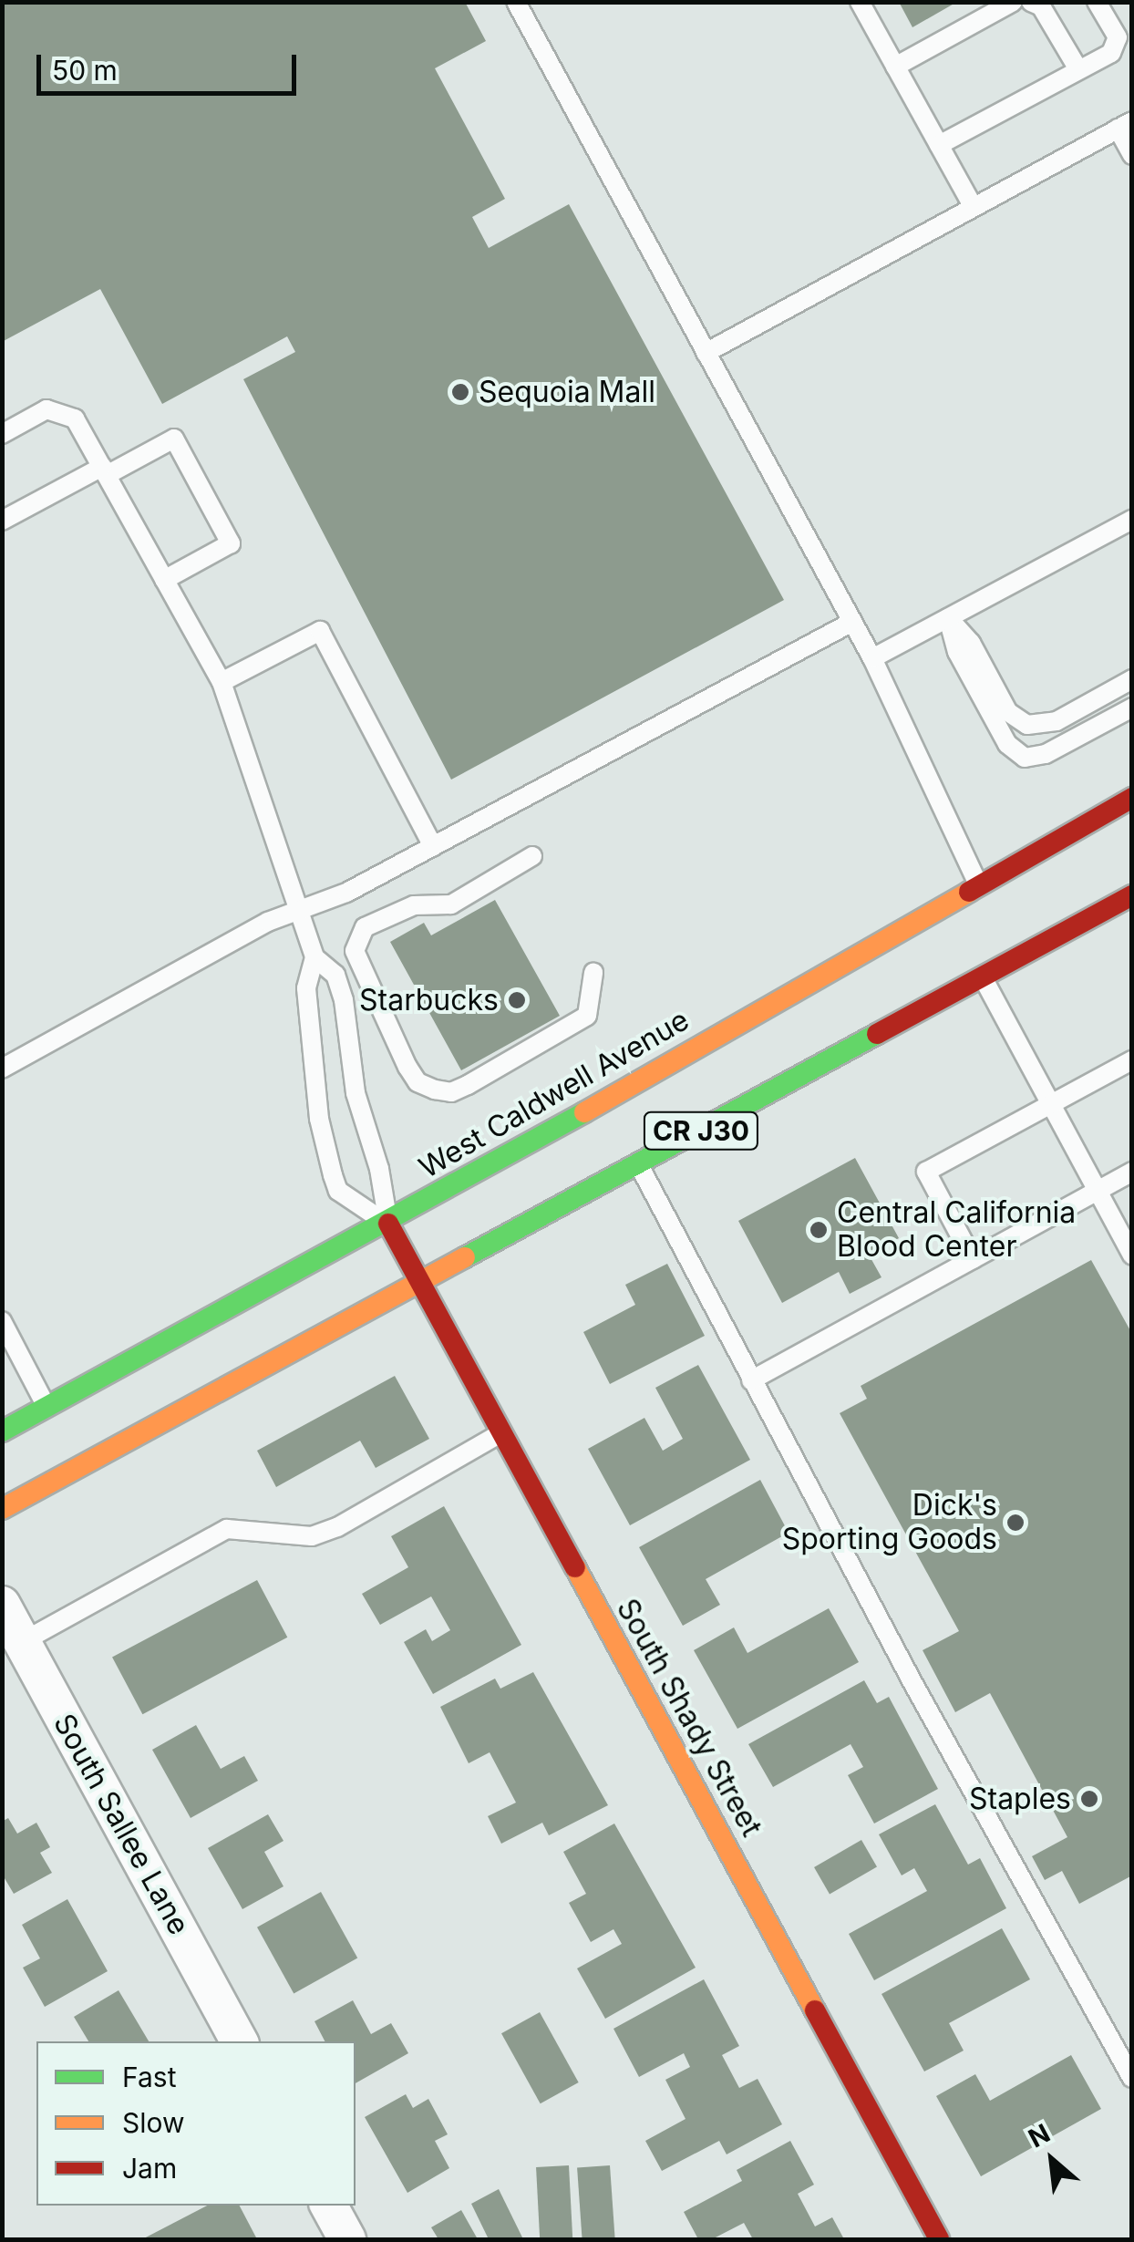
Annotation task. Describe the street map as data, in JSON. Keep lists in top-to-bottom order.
{
  "streets": {
    "main road": ["West Caldwell Avenue", "CR J30", "South Shady Street"],
    "street": ["South Sallee Lane"]
  },
  "crossings": [
    ["West Caldwell Avenue", "South Shady Street"],
    ["CR J30", "South Shady Street"]
  ],
  "places": [
    "Sequoia Mall",
    "Starbucks",
    "Central California Blood Center",
    "Dick's Sporting Goods",
    "Staples"
  ],
  "legend": ["Fast", "Slow", "Jam"],
  "scale_bar": "50 m",
  "north": "top left"
}
